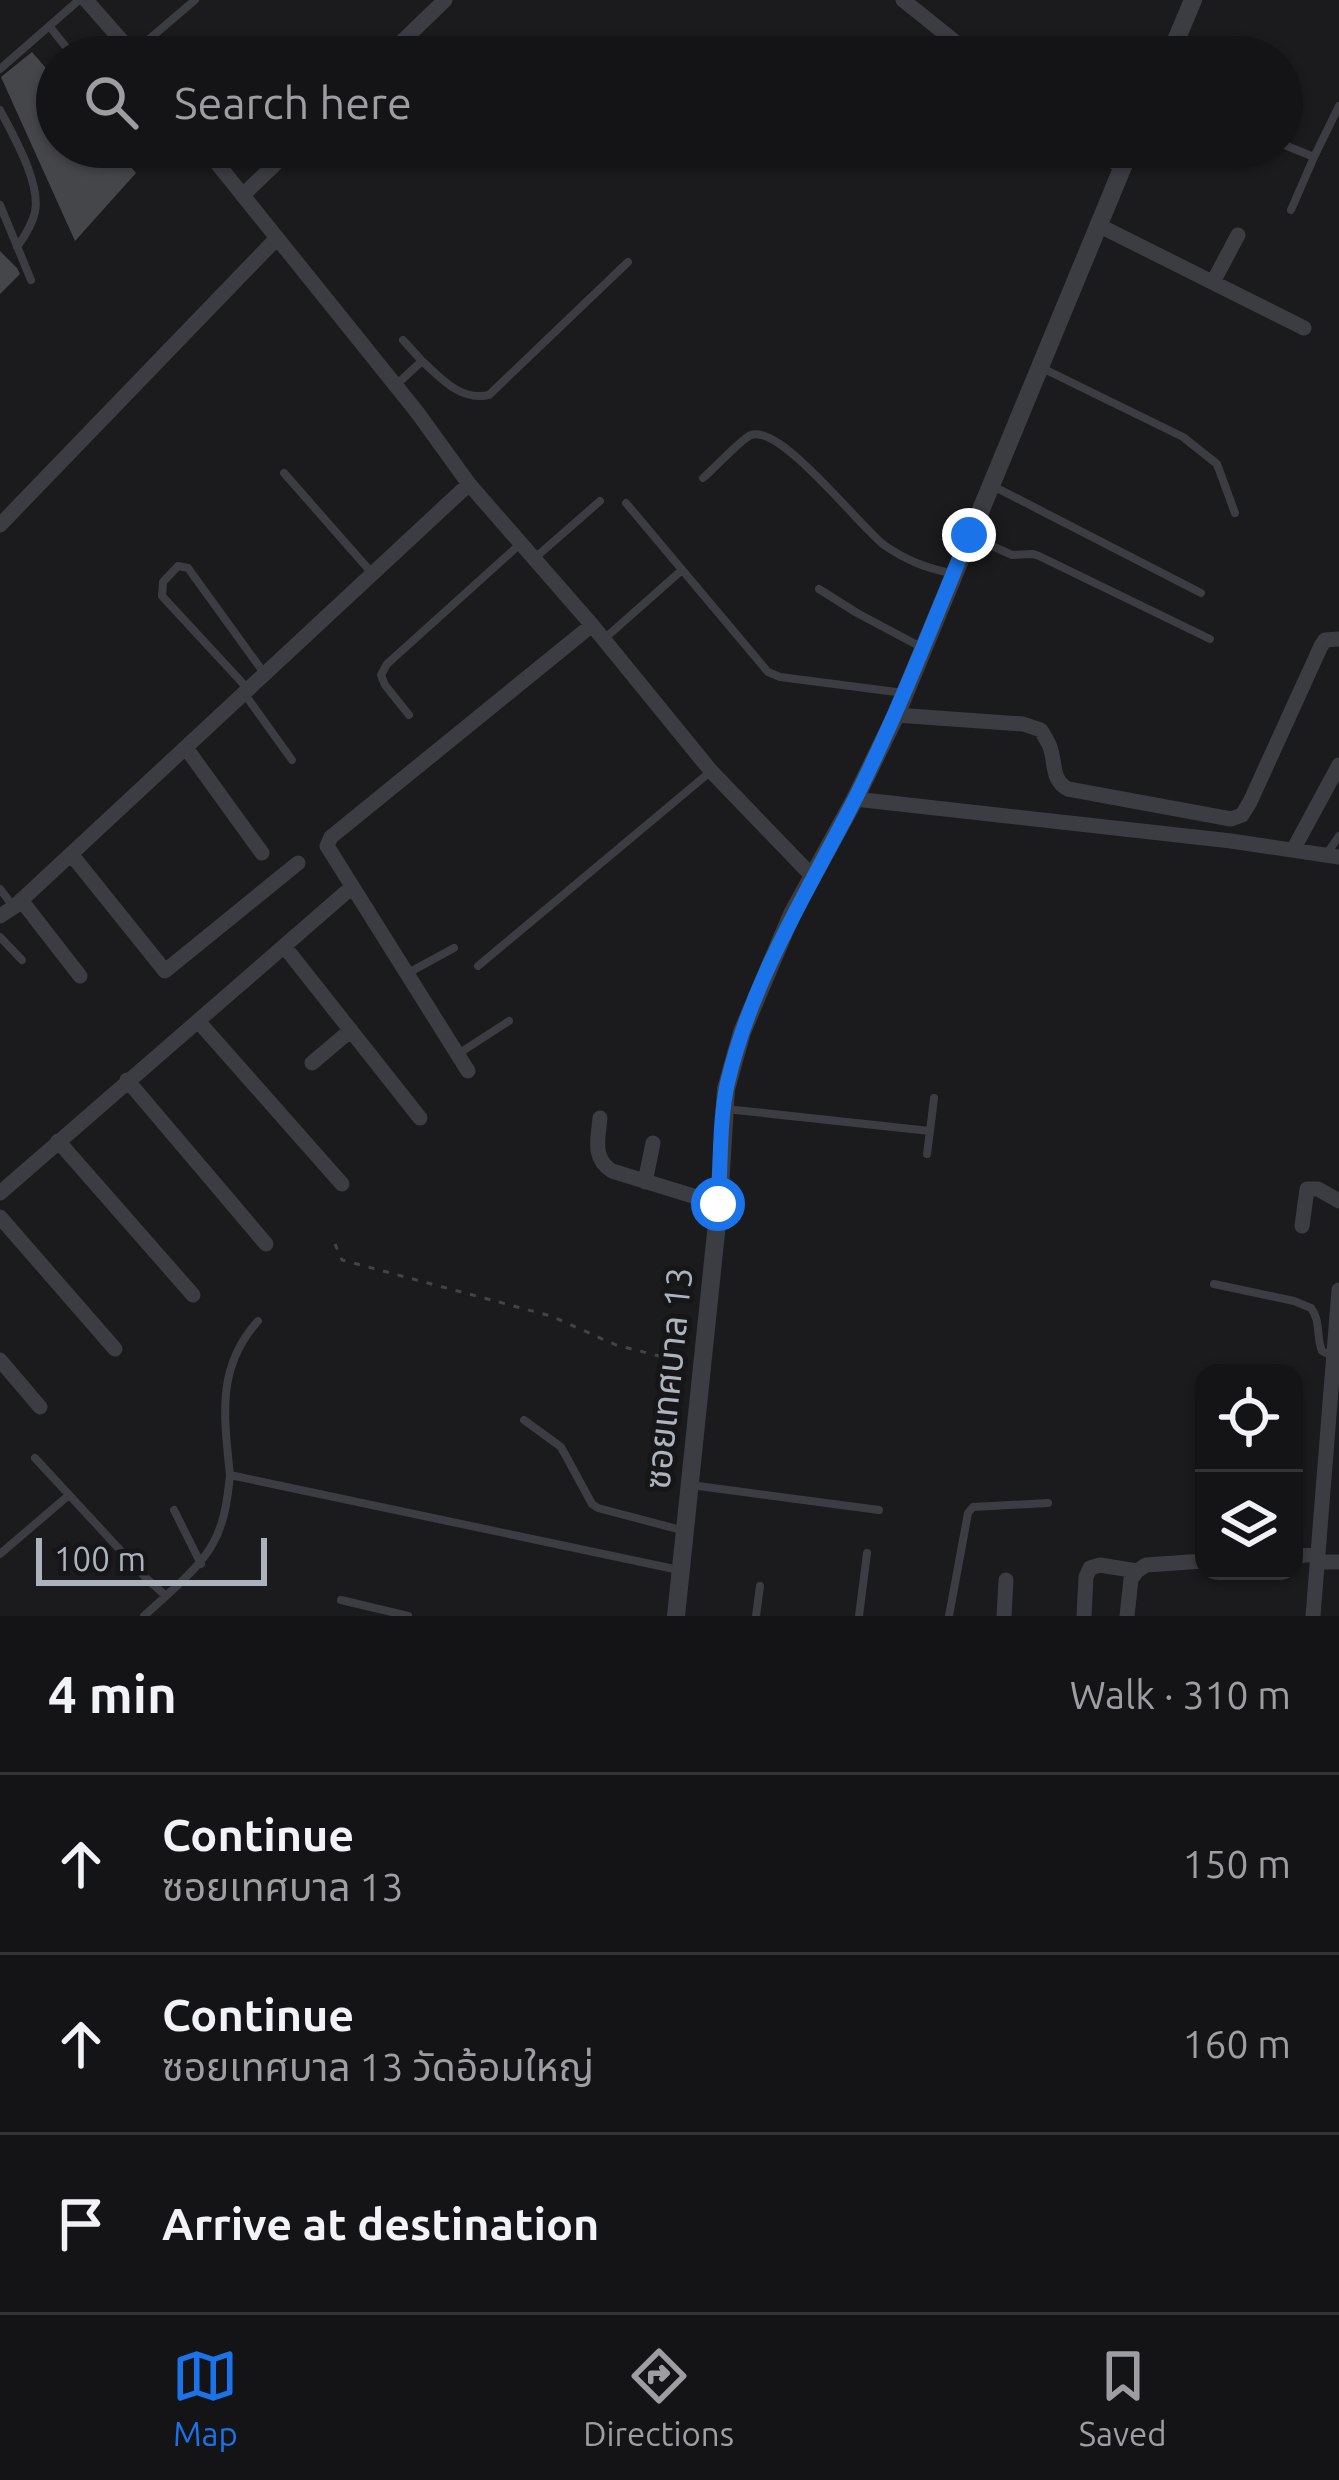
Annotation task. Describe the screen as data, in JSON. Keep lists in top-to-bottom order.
{
  "streets": {
    "street": ["ซอยเทศบาล 13"]
  },
  "scale_bar": "100 m",
  "page": {
    "search": "Search here",
    "scale": "100 m",
    "heading": ["4 min", "Walk · 310 m"],
    "list": [
      ["Continue", "ซอยเทศบาล 13", "150 m"],
      ["Continue", "ซอยเทศบาล 13 วัดอ้อมใหญ่", "160 m"],
      "Arrive at destination"
    ],
    "nav": ["Map", "Directions", "Saved"]
  }
}
